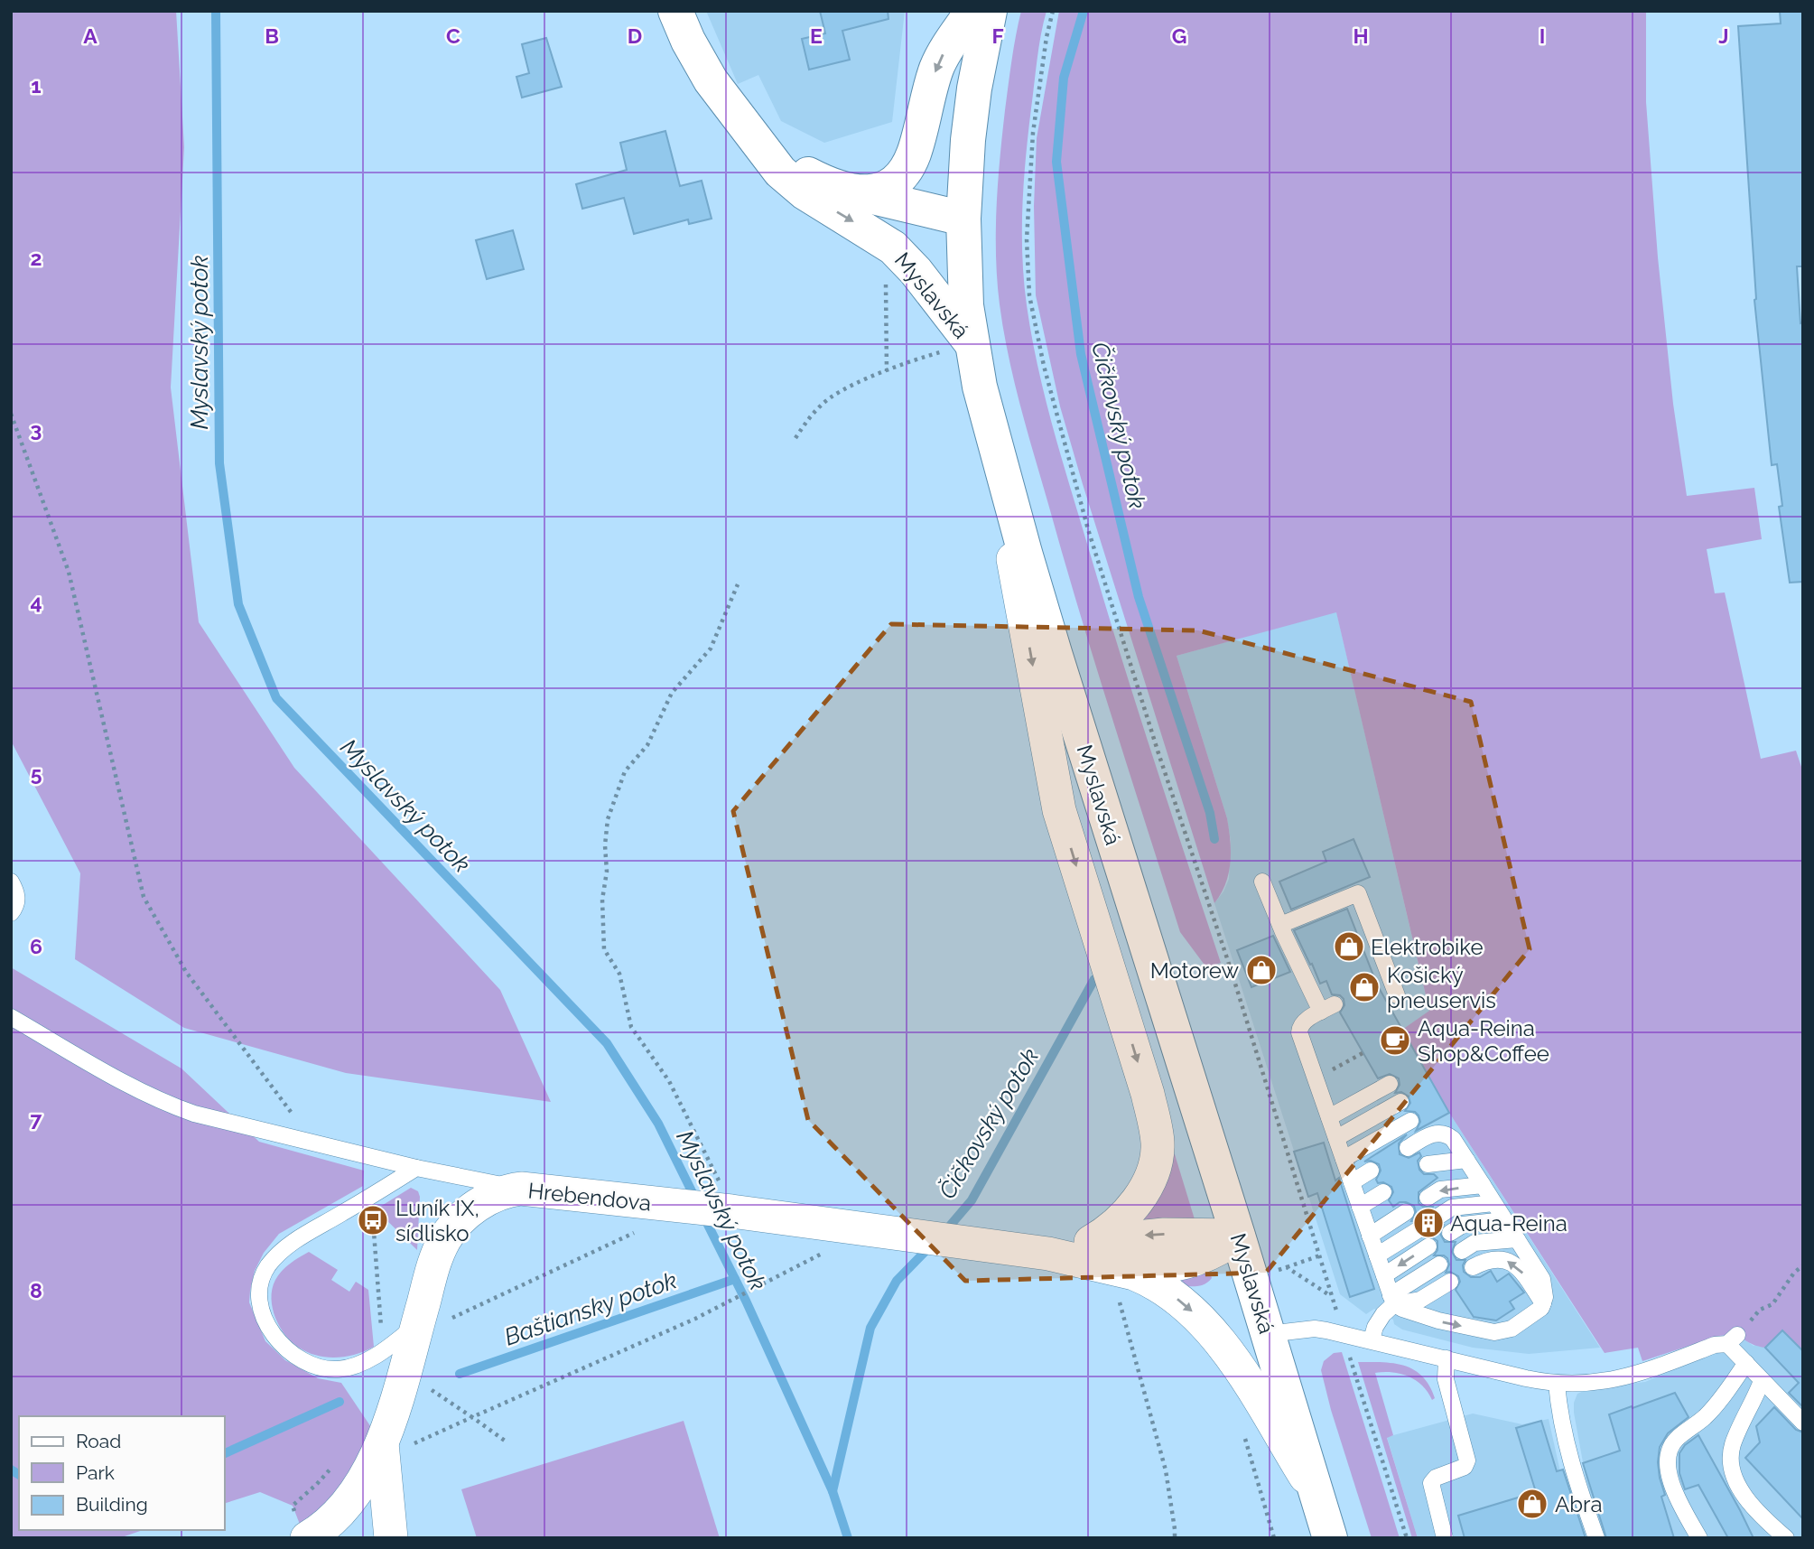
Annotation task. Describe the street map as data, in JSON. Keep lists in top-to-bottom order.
{
  "streets": {
    "street": ["Myslavská", "Hrebendova"]
  },
  "water": ["Myslavský potok", "Čičkovský potok", "Baštiansky potok"],
  "places": {
    "shop": [
      "Elektrobike",
      "Motorew",
      "Košický pneuservis",
      "Abra"
    ],
    "cafe": ["Aqua-Reina Shop&Coffee"],
    "bus stop": ["Luník IX, sídlisko"],
    "building": ["Aqua-Reina"]
  },
  "legend": ["Road", "Park", "Building"],
  "grid": {
    "columns": [
      "A",
      "B",
      "C",
      "D",
      "E",
      "F",
      "G",
      "H",
      "I",
      "J"
    ],
    "rows": [
      "1",
      "2",
      "3",
      "4",
      "5",
      "6",
      "7",
      "8"
    ]
  }
}
